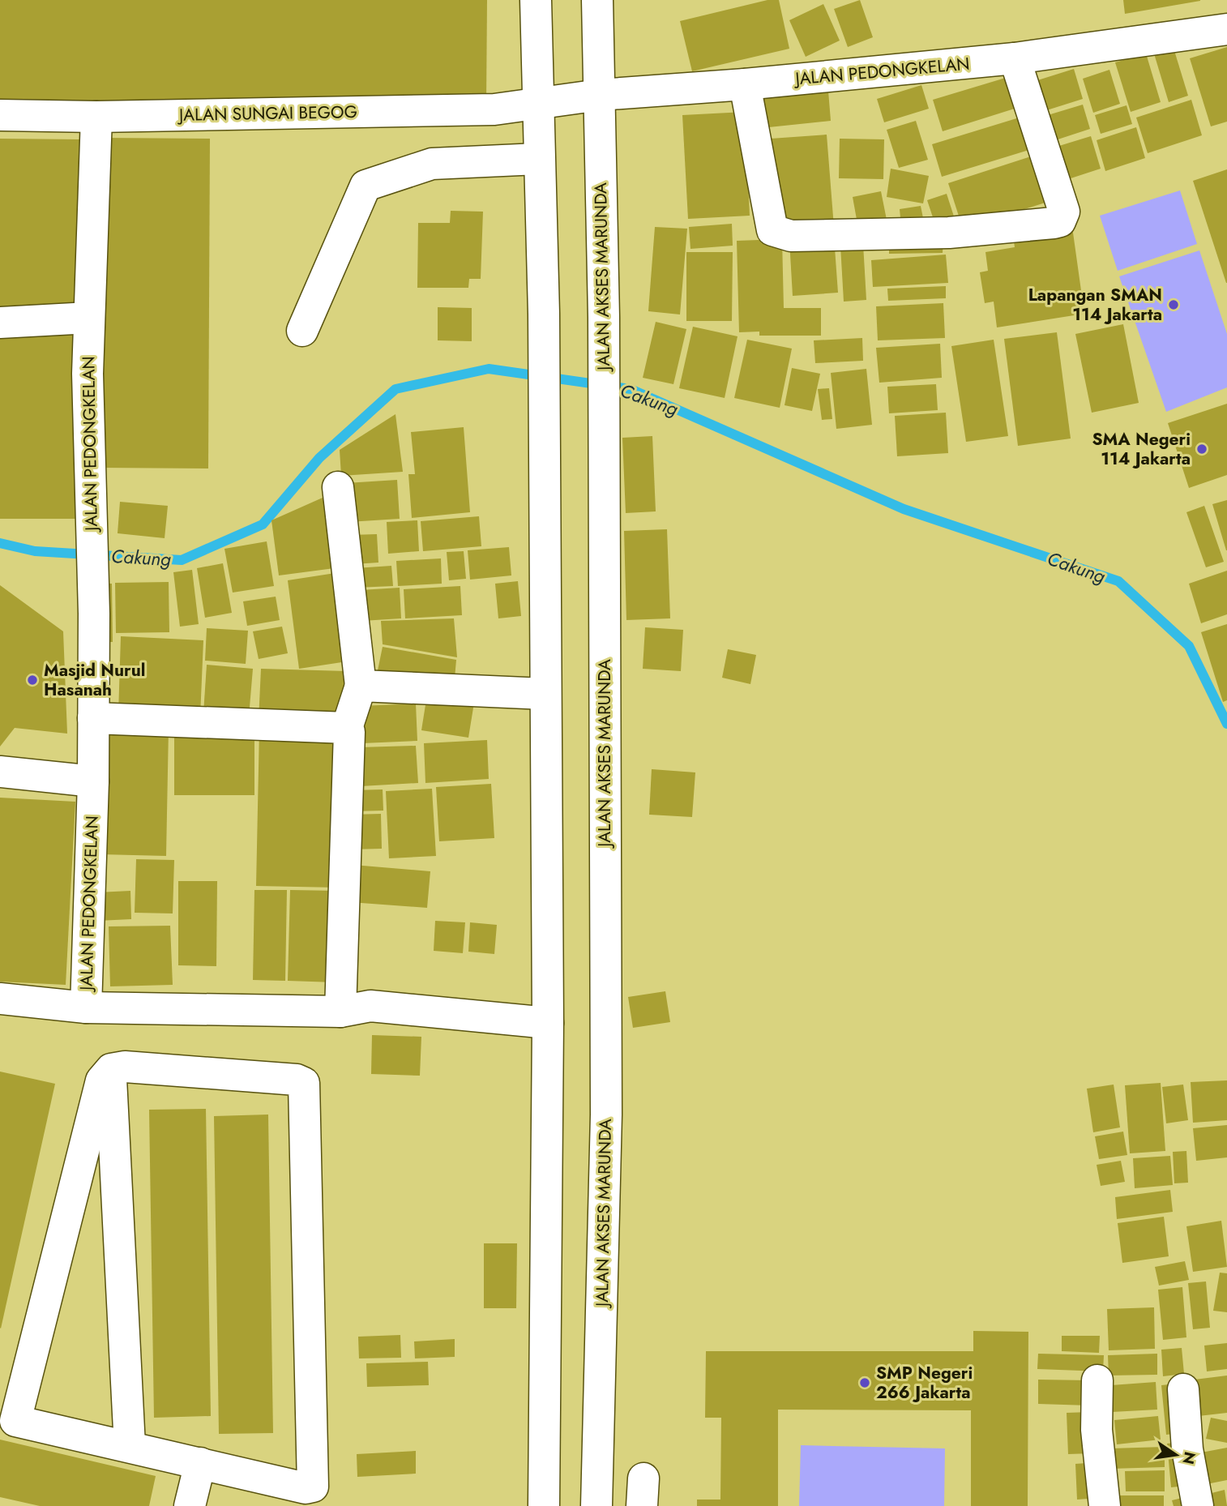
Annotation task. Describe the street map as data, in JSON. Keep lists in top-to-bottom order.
{
  "streets": {
    "street": ["JALAN PEDONGKELAN", "JALAN SUNGAI BEGOG", "JALAN AKSES MARUNDA"]
  },
  "crossings": [
    ["JALAN PEDONGKELAN", "JALAN SUNGAI BEGOG"],
    ["JALAN PEDONGKELAN", "JALAN AKSES MARUNDA"]
  ],
  "water": ["Cakung"],
  "places": [
    "Lapangan SMAN 114 Jakarta",
    "SMA Negeri 114 Jakarta",
    "Masjid Nurul Hasanah",
    "SMP Negeri 266 Jakarta"
  ],
  "north": "right"
}
